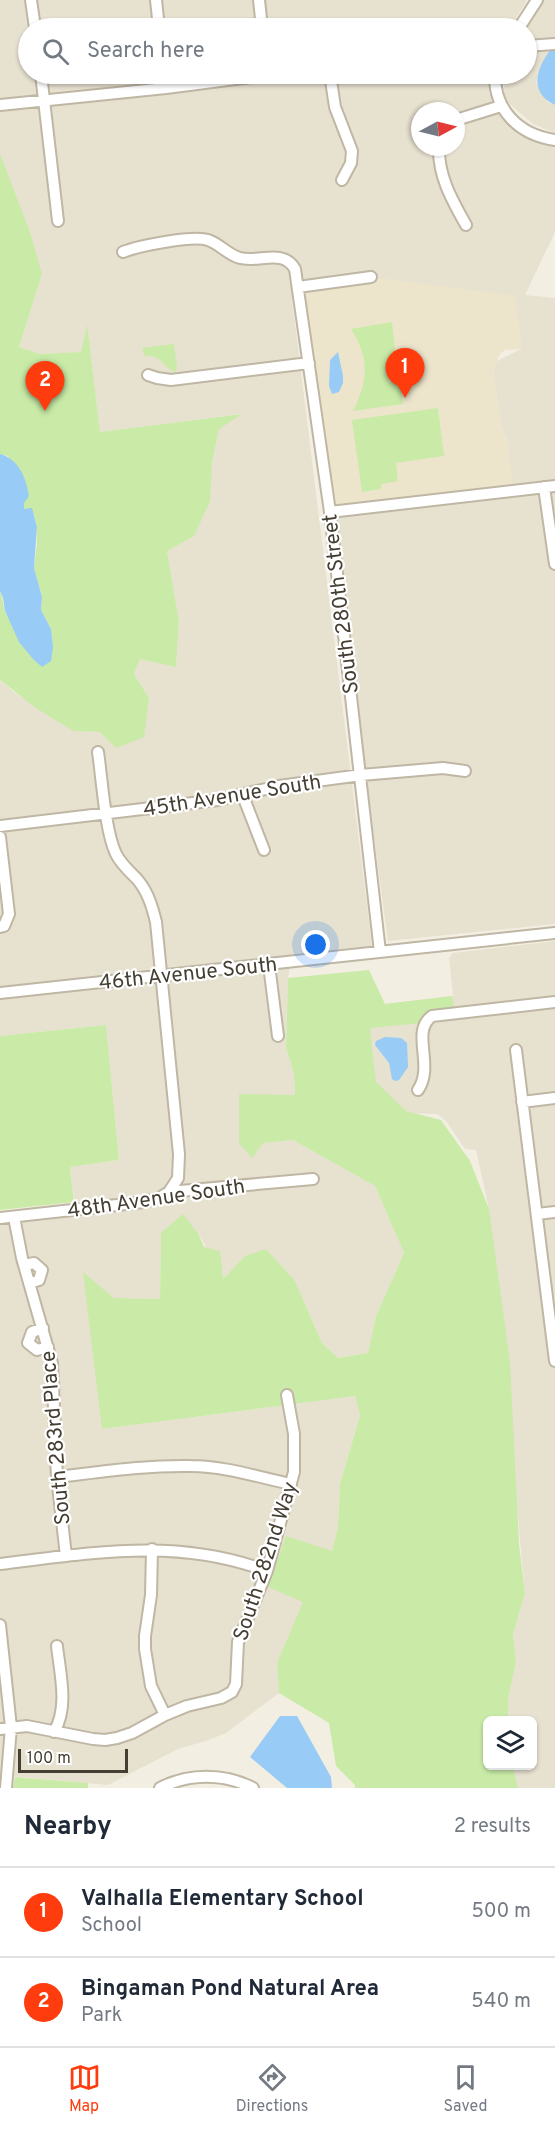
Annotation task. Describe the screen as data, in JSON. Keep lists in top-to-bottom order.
{
  "streets": {
    "street": [
      "South 280th Street",
      "45th Avenue South",
      "46th Avenue South",
      "48th Avenue South",
      "South 283rd Place",
      "South 282nd Way"
    ]
  },
  "crossings": [
    ["South 280th Street", "45th Avenue South"],
    ["South 280th Street", "46th Avenue South"],
    ["48th Avenue South", "South 283rd Place"]
  ],
  "scale_bar": "100 m",
  "north": "right",
  "page": {
    "search": "Search here",
    "pins": ["1", "2"],
    "scale": "100 m",
    "heading": ["Nearby", "2 results"],
    "list": [
      {
        "mark": "1",
        "name": "Valhalla Elementary School",
        "note": "School",
        "value": "500 m"
      },
      {
        "mark": "2",
        "name": "Bingaman Pond Natural Area",
        "note": "Park",
        "value": "540 m"
      }
    ],
    "nav": ["Map", "Directions", "Saved"]
  }
}
